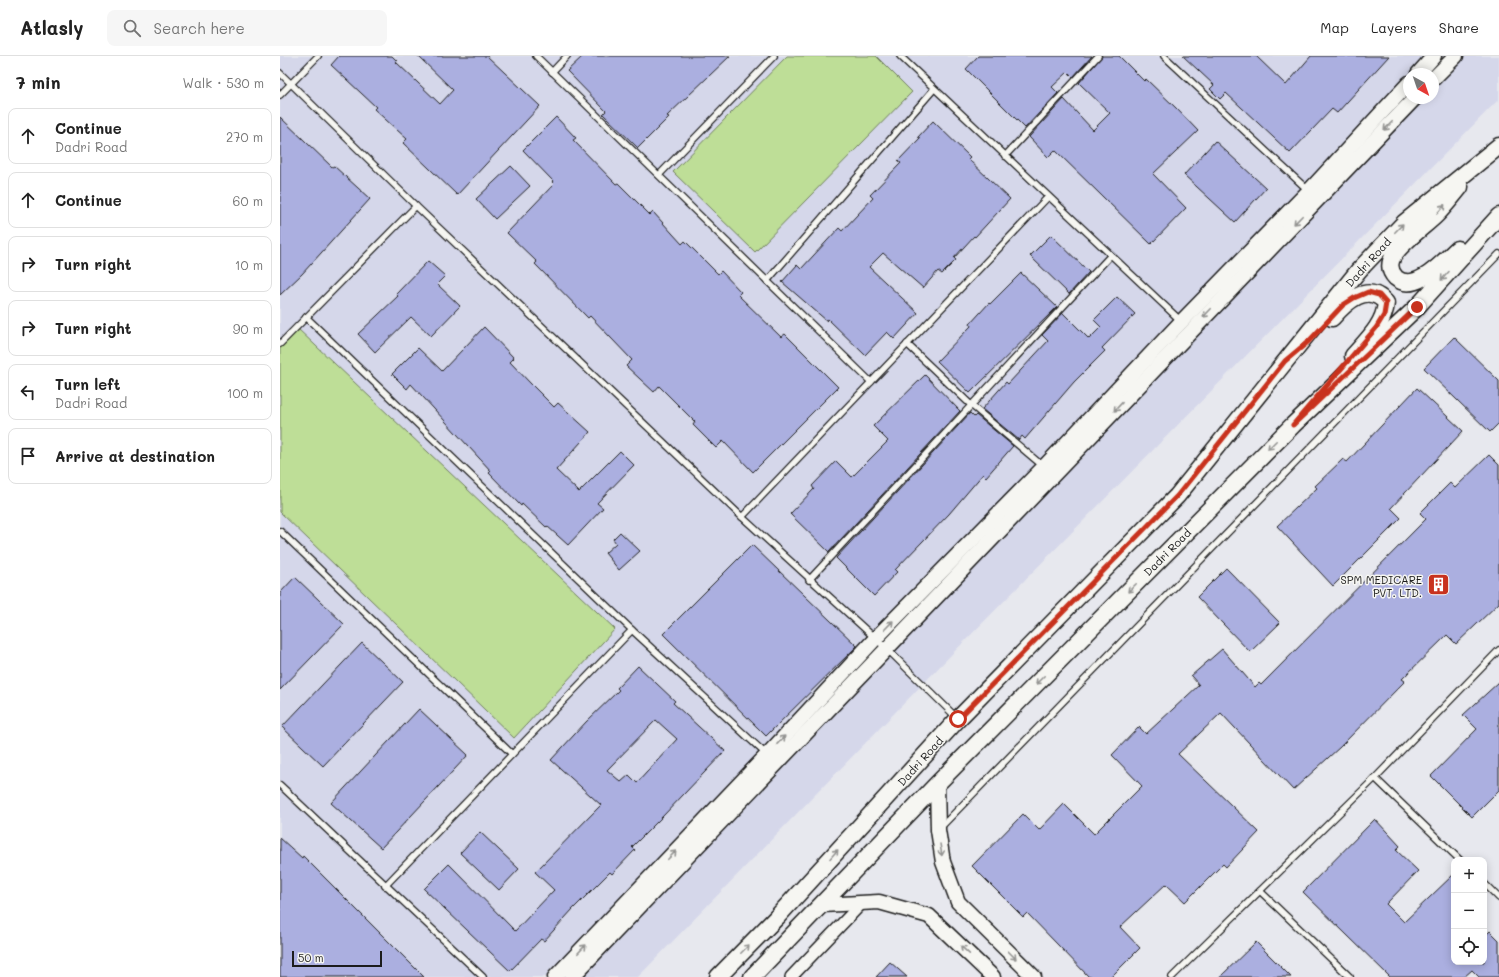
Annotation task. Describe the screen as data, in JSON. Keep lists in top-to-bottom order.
{
  "streets": {
    "main road": ["Dadri Road"]
  },
  "places": {
    "building": ["SPM MEDICARE PVT. LTD."]
  },
  "scale_bar": "50 m",
  "north": "bottom right",
  "page": {
    "header": "Atlasly",
    "search": "Search here",
    "nav": ["Map", "Layers", "Share"],
    "heading": ["7 min", "Walk · 530 m"],
    "list": [
      ["Continue", "Dadri Road", "270 m"],
      ["Continue", "60 m"],
      ["Turn right", "10 m"],
      ["Turn right", "90 m"],
      ["Turn left", "Dadri Road", "100 m"],
      "Arrive at destination"
    ],
    "map_buttons": ["+", "−"],
    "scale": "50 m"
  }
}
